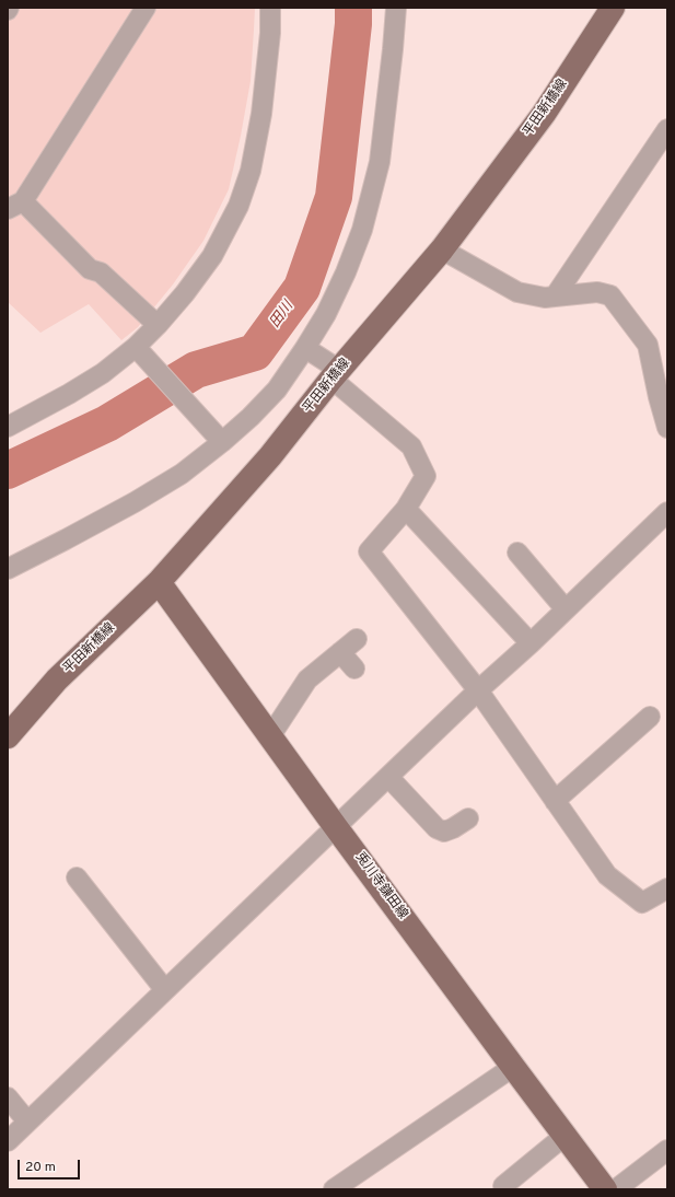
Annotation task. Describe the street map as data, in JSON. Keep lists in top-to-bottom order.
{
  "streets": {
    "main road": ["平田新橋線", "兎川寺鎌田線"]
  },
  "crossings": [
    ["平田新橋線", "兎川寺鎌田線"]
  ],
  "water": ["田川"],
  "scale_bar": "20 m"
}
